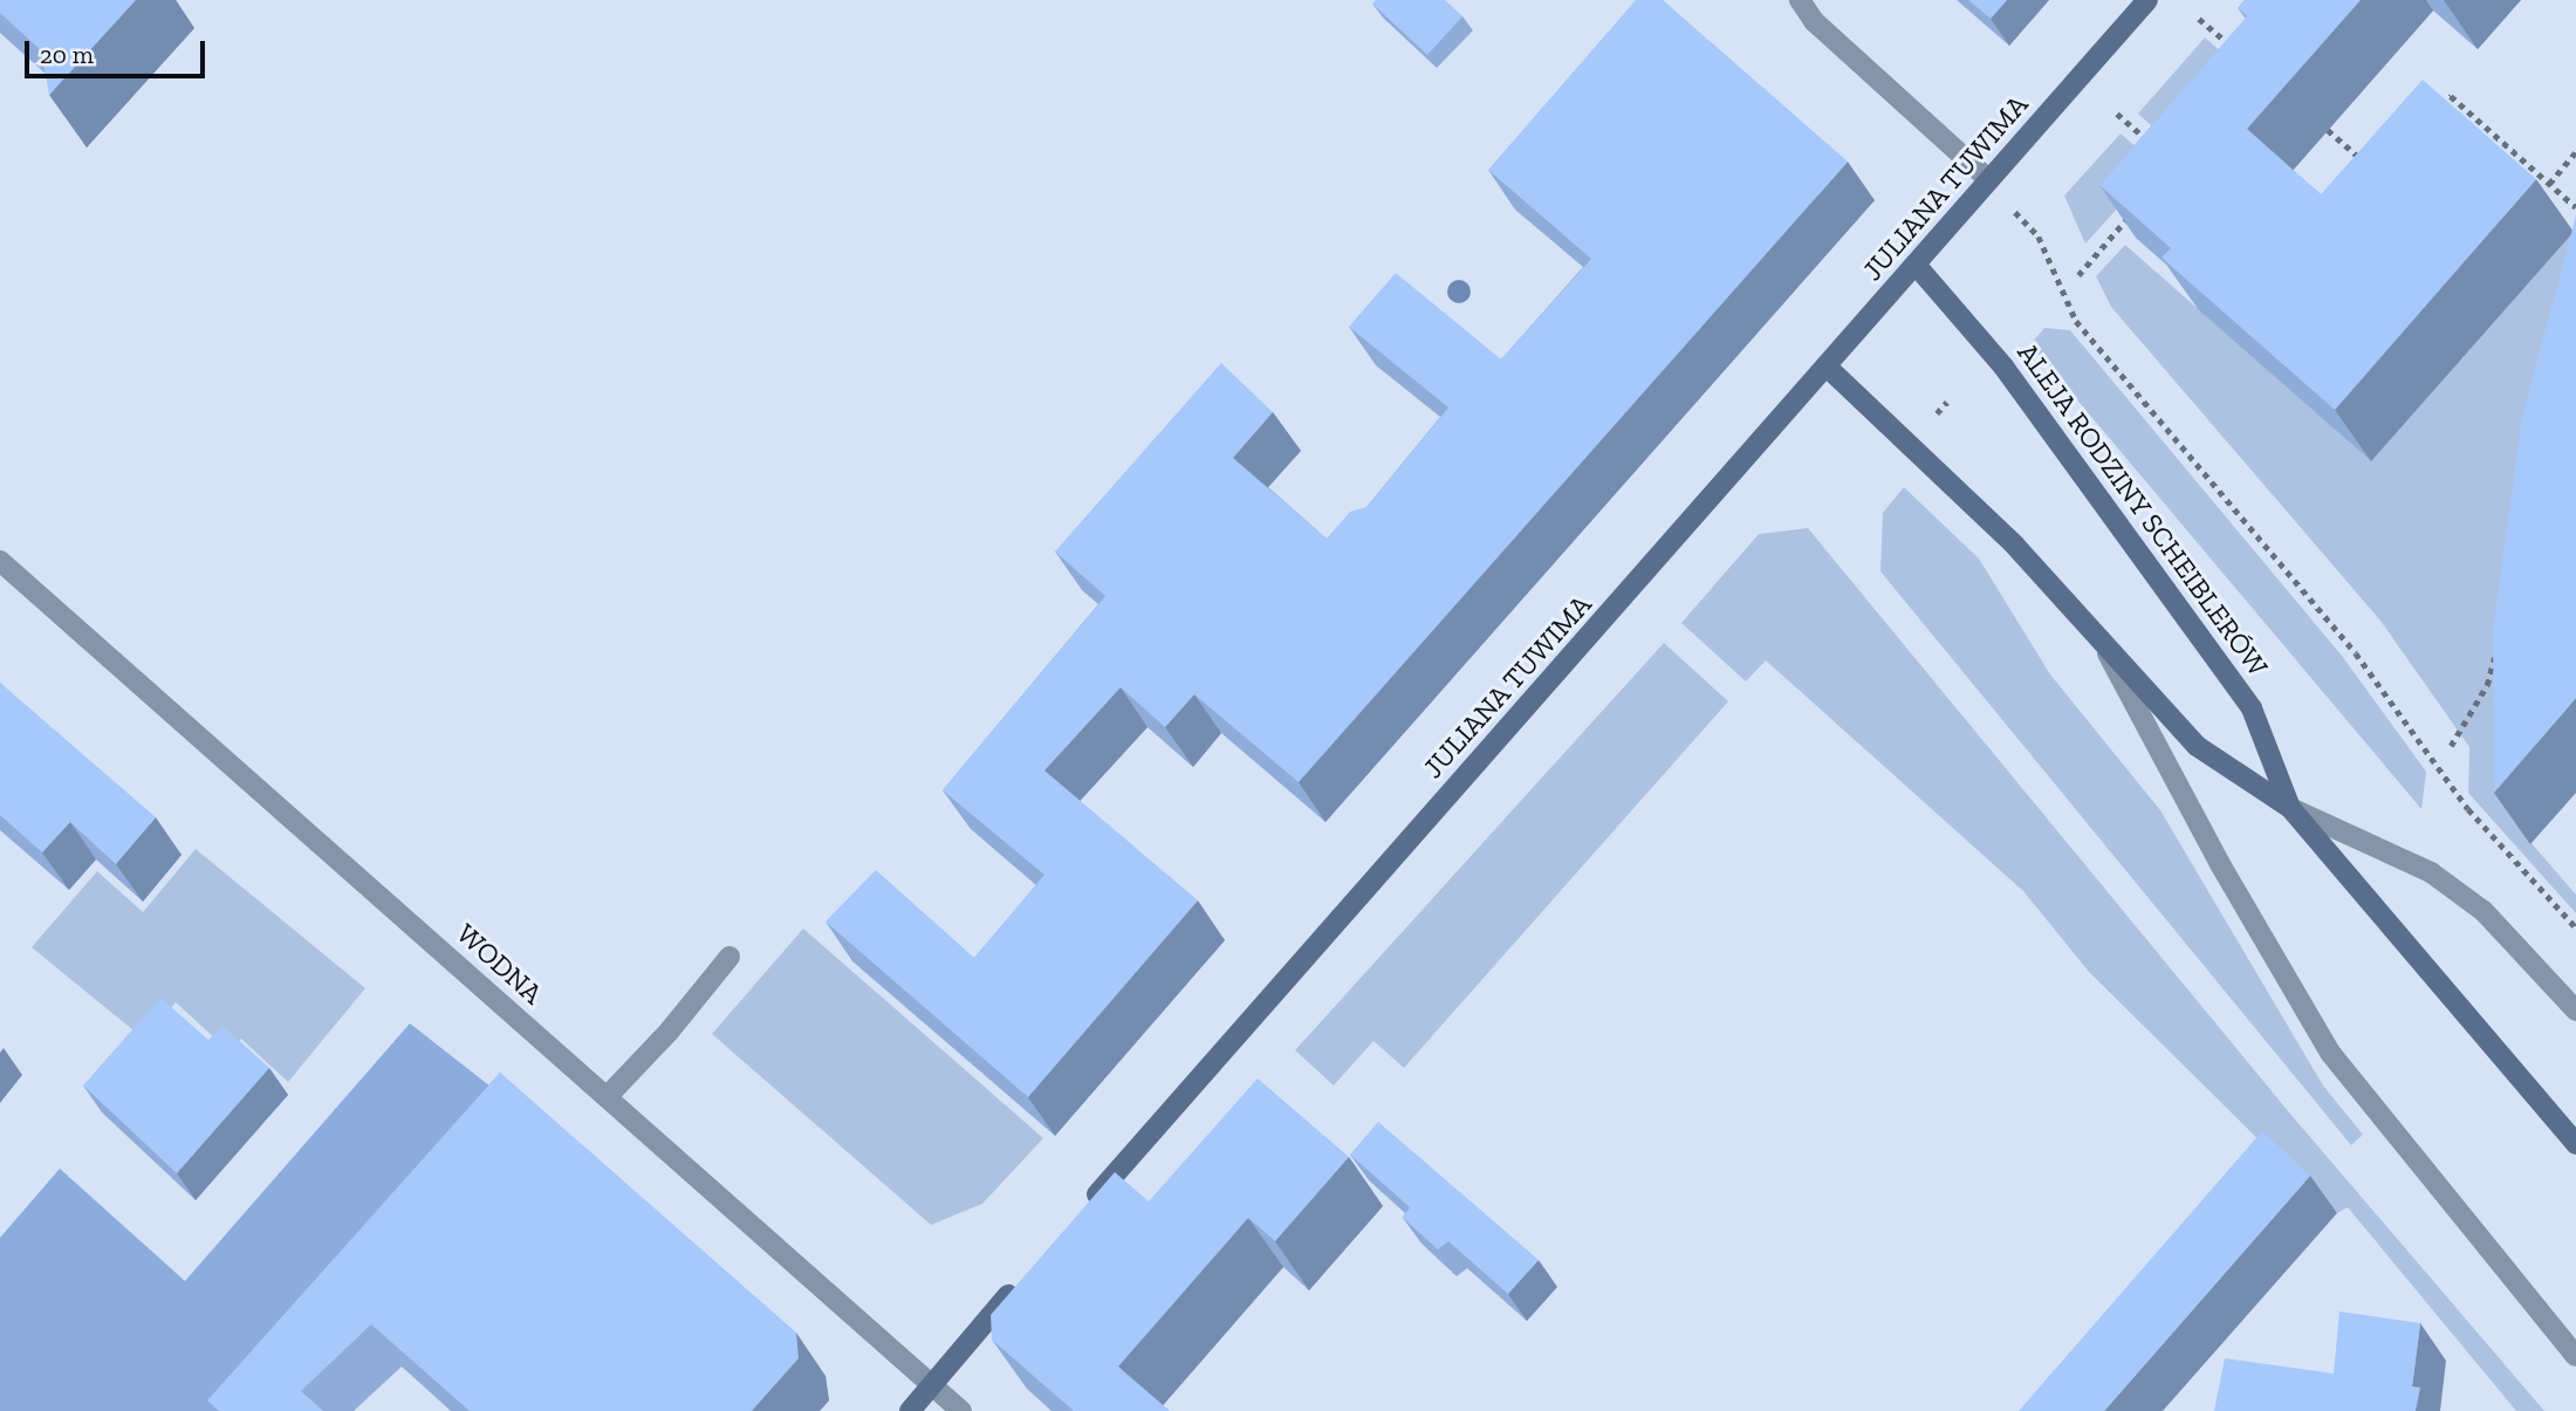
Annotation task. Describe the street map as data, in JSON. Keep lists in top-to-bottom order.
{
  "streets": {
    "street": ["JULIANA TUWIMA", "ALEJA RODZINY SCHEIBLERÓW", "WODNA"]
  },
  "crossings": [
    ["JULIANA TUWIMA", "ALEJA RODZINY SCHEIBLERÓW"]
  ],
  "scale_bar": "20 m"
}
